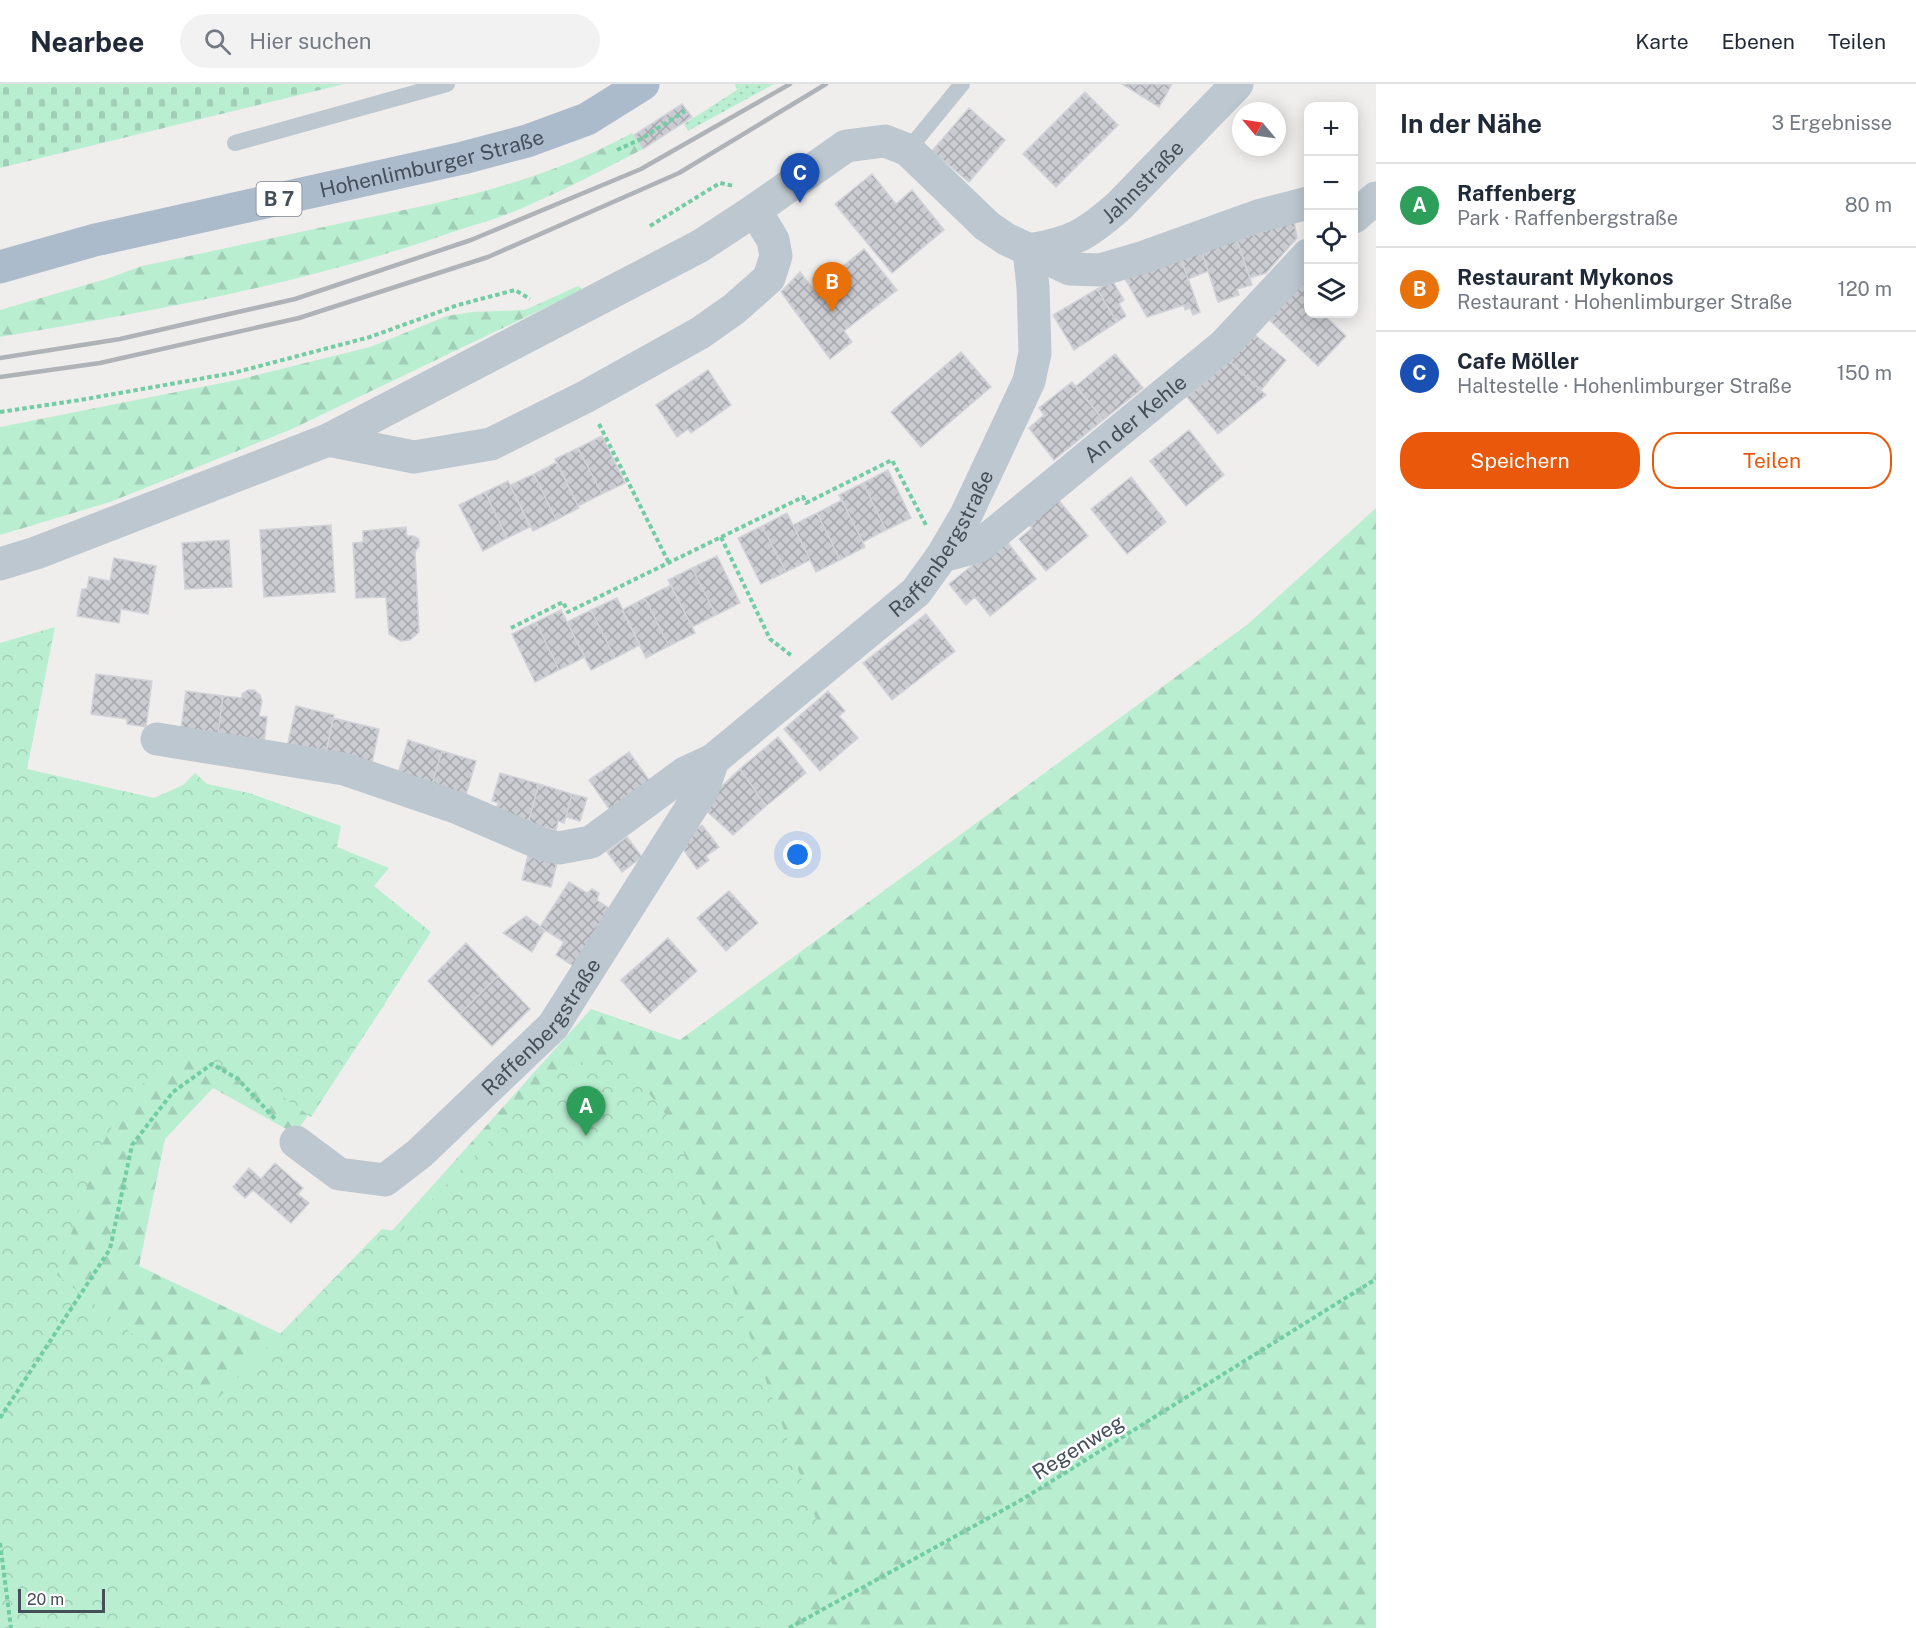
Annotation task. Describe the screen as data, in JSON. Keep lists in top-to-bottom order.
{
  "streets": {
    "main road": ["Hohenlimburger Straße", "B 7"],
    "street": ["Jahnstraße", "An der Kehle", "Raffenbergstraße"],
    "path": ["Regenweg"]
  },
  "crossings": [
    ["Jahnstraße", "Raffenbergstraße"],
    ["An der Kehle", "Raffenbergstraße"]
  ],
  "scale_bar": "20 m",
  "north": "top left",
  "page": {
    "header": "Nearbee",
    "search": "Hier suchen",
    "nav": ["Karte", "Ebenen", "Teilen"],
    "heading": ["In der Nähe", "3 Ergebnisse"],
    "map_buttons": ["+", "−"],
    "pins": ["C", "B", "A"],
    "list": [
      {
        "mark": "A",
        "name": "Raffenberg",
        "note": "Park · Raffenbergstraße",
        "value": "80 m"
      },
      {
        "mark": "B",
        "name": "Restaurant Mykonos",
        "note": "Restaurant · Hohenlimburger Straße",
        "value": "120 m"
      },
      {
        "mark": "C",
        "name": "Cafe Möller",
        "note": "Haltestelle · Hohenlimburger Straße",
        "value": "150 m"
      }
    ],
    "buttons": ["Speichern", "Teilen"],
    "scale": "20 m"
  }
}
